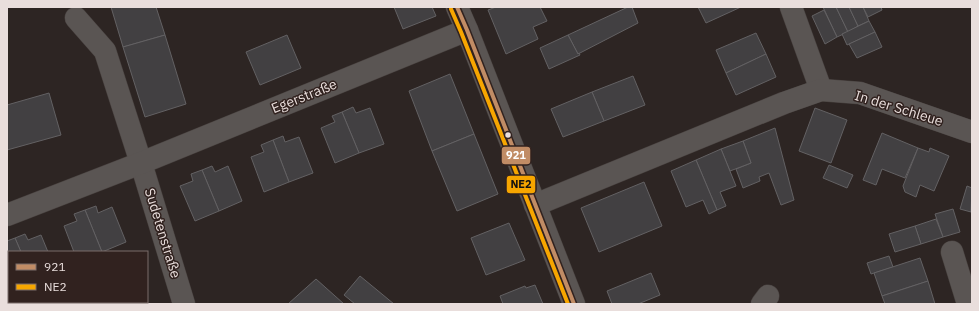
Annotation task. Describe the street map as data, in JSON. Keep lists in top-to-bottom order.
{
  "streets": {
    "street": ["Egerstraße", "In der Schleue", "Sudetenstraße"]
  },
  "crossings": [
    ["Egerstraße", "Sudetenstraße"]
  ],
  "lines": ["transit line 921", "transit line NE2"],
  "legend": ["921", "NE2"]
}
